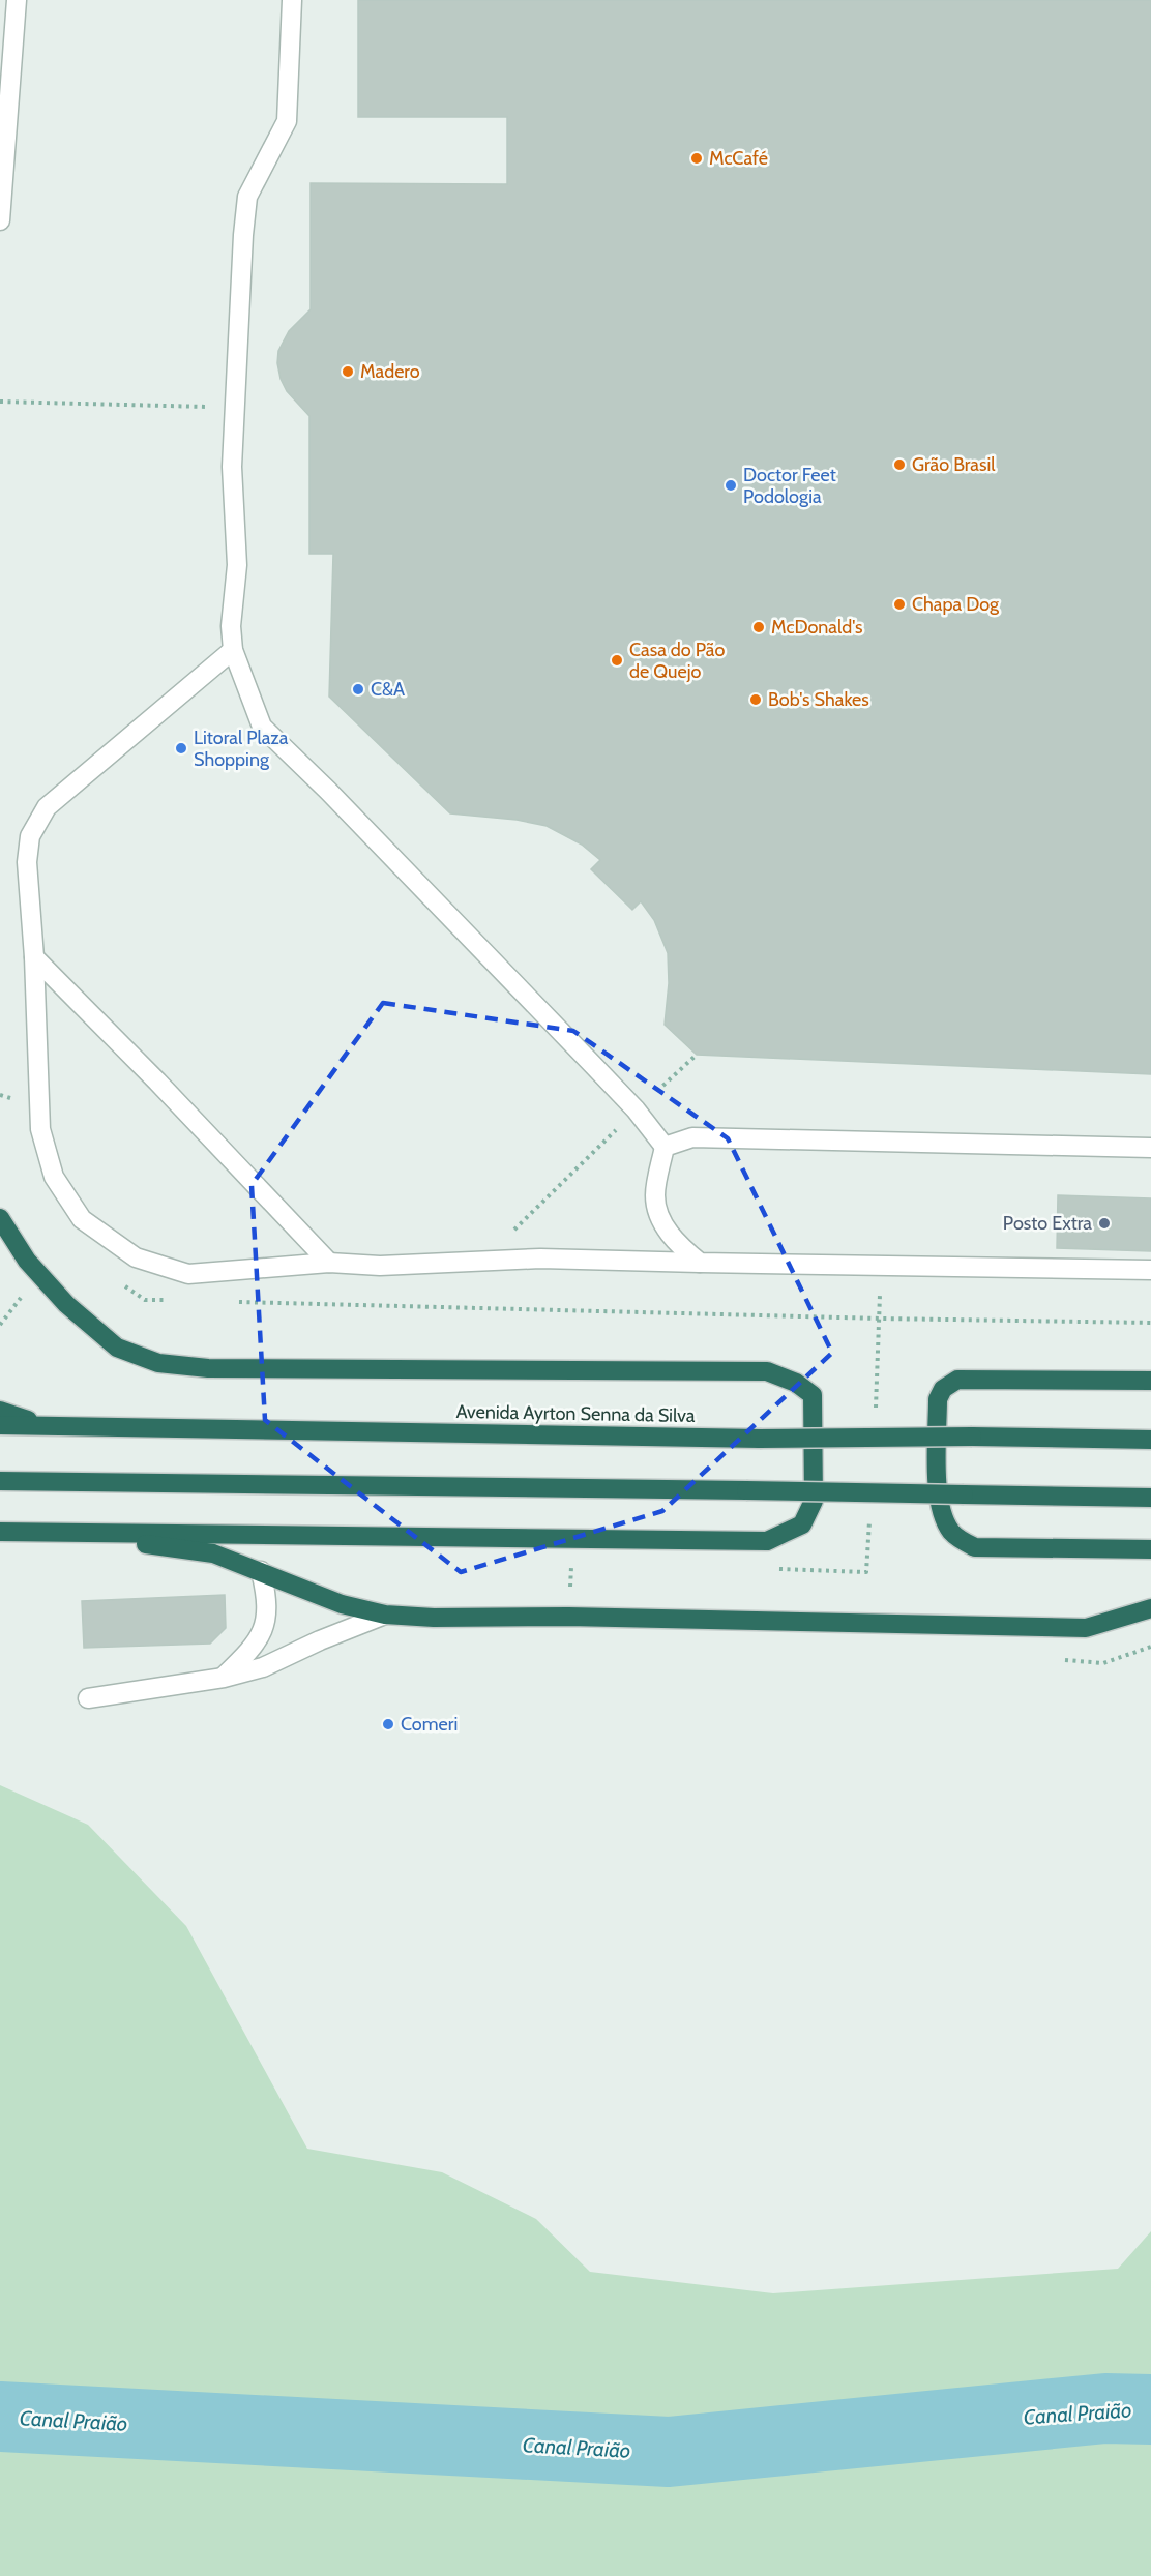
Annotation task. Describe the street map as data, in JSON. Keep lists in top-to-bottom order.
{
  "streets": {
    "highway": ["Avenida Ayrton Senna da Silva"]
  },
  "water": ["Canal Praião"],
  "places": [
    "McCafé",
    "Madero",
    "Grão Brasil",
    "Doctor Feet Podologia",
    "Chapa Dog",
    "McDonald's",
    "Casa do Pão de Quejo",
    "C&A",
    "Bob's Shakes",
    "Litoral Plaza Shopping",
    "Posto Extra",
    "Comeri"
  ]
}
